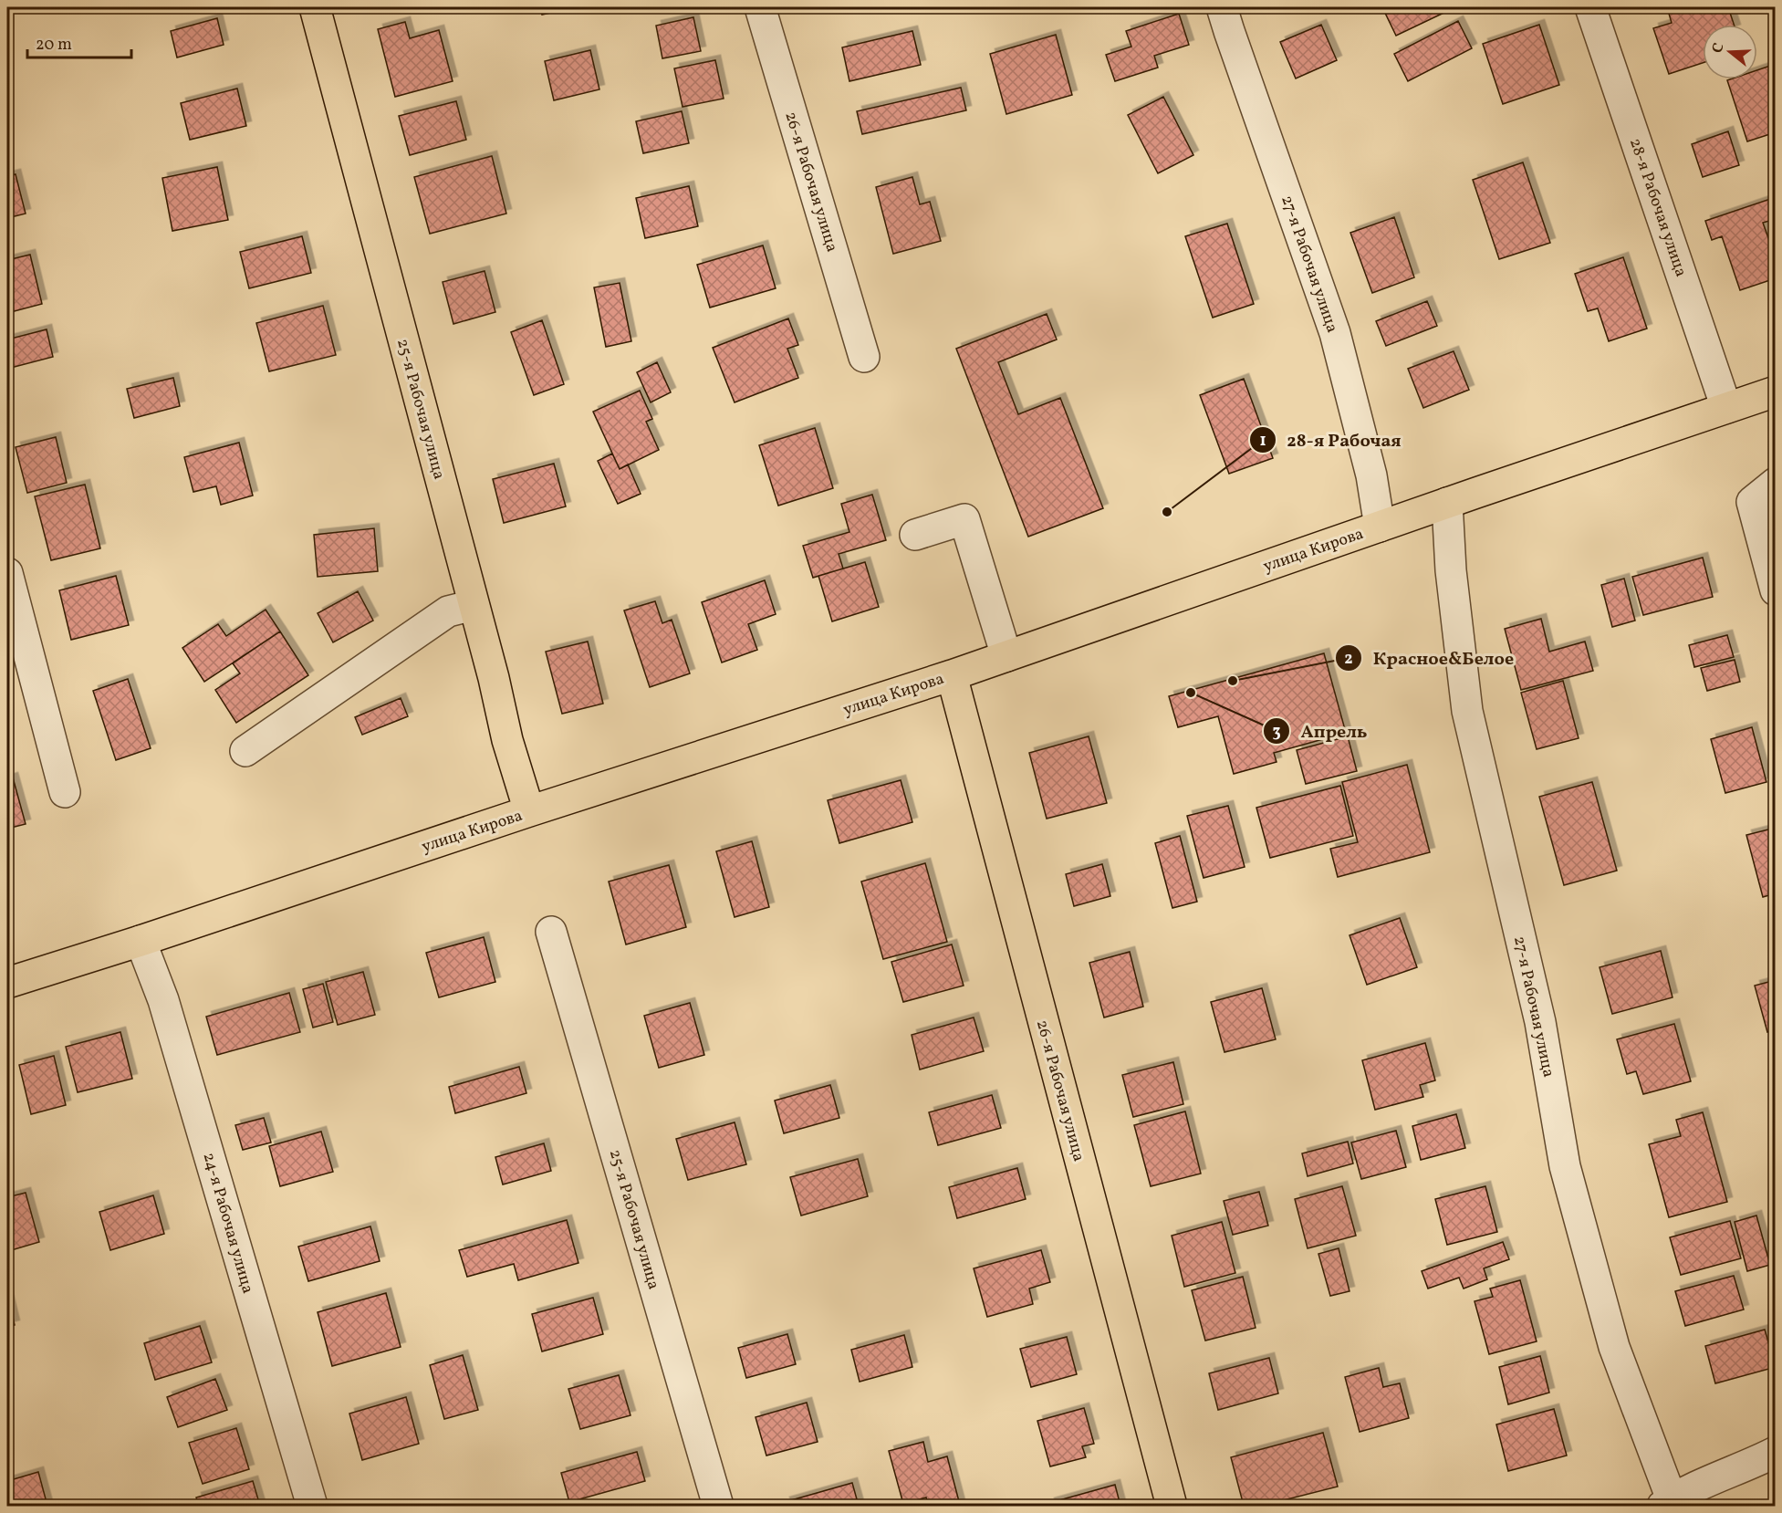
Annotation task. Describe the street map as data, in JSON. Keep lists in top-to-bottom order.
{
  "streets": {
    "main road": ["26-я Рабочая улица", "25-я Рабочая улица", "улица Кирова"],
    "street": ["28-я Рабочая улица", "27-я Рабочая улица", "24-я Рабочая улица"]
  },
  "crossings": [
    ["26-я Рабочая улица", "улица Кирова"],
    ["28-я Рабочая улица", "улица Кирова"],
    ["27-я Рабочая улица", "улица Кирова"],
    ["25-я Рабочая улица", "улица Кирова"],
    ["улица Кирова", "24-я Рабочая улица"]
  ],
  "places": ["28-я Рабочая", "Красное&Белое", "Апрель"],
  "scale_bar": "20 m",
  "north": "left"
}
